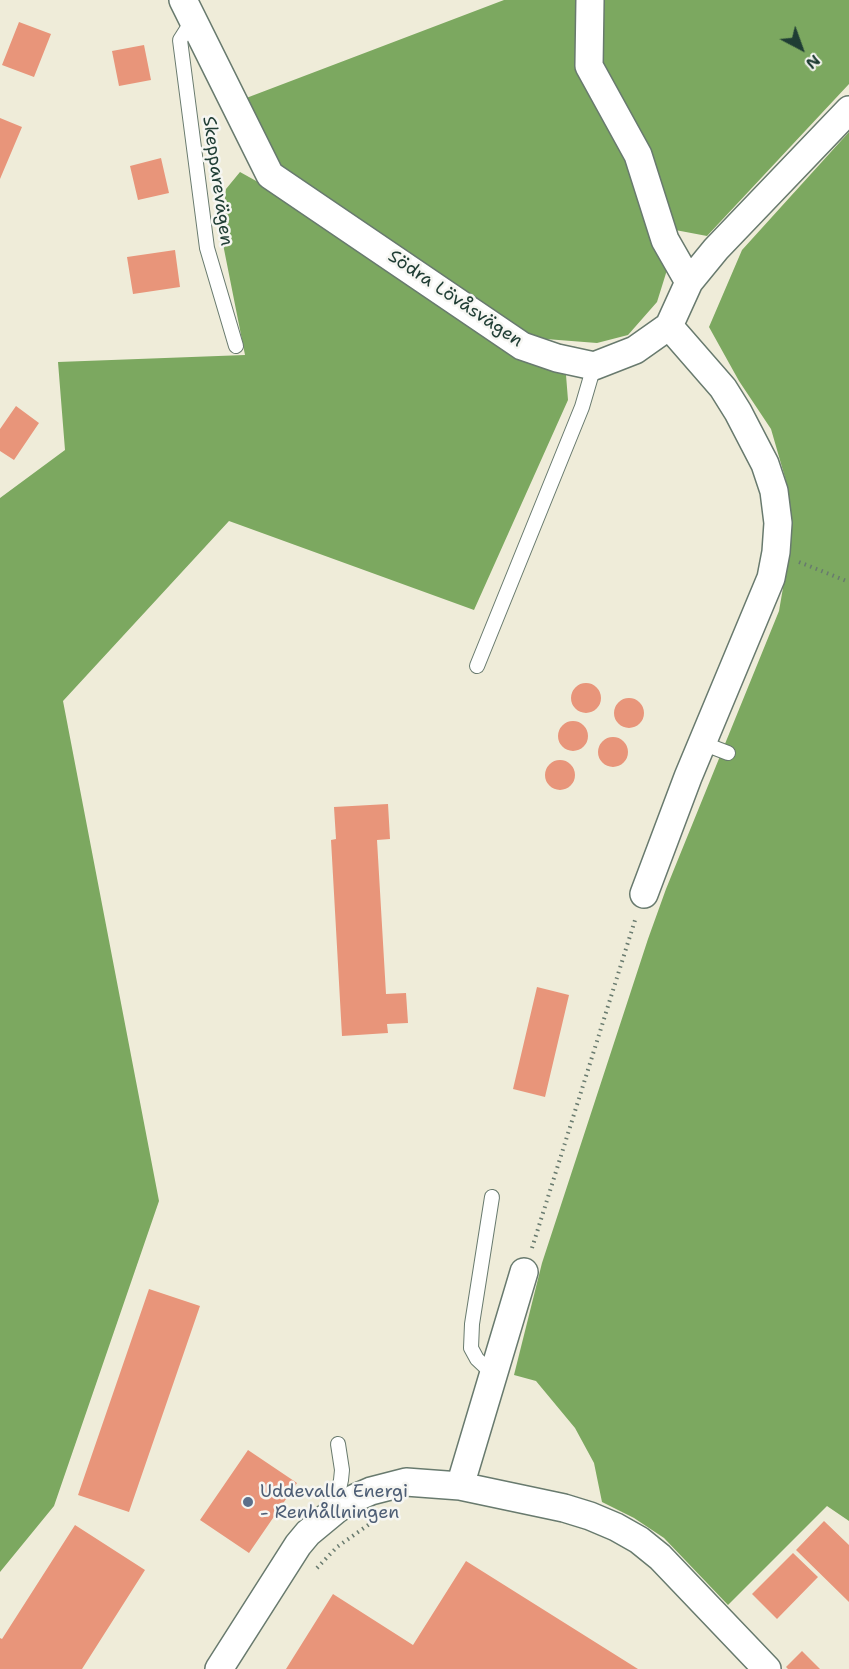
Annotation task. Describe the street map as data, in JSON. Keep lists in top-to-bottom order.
{
  "streets": {
    "street": ["Södra Lövåsvägen"],
    "lane": ["Skepparevägen"]
  },
  "crossings": [
    ["Skepparevägen", "Södra Lövåsvägen"]
  ],
  "places": ["Uddevalla Energi - Renhållningen"],
  "north": "bottom right"
}
